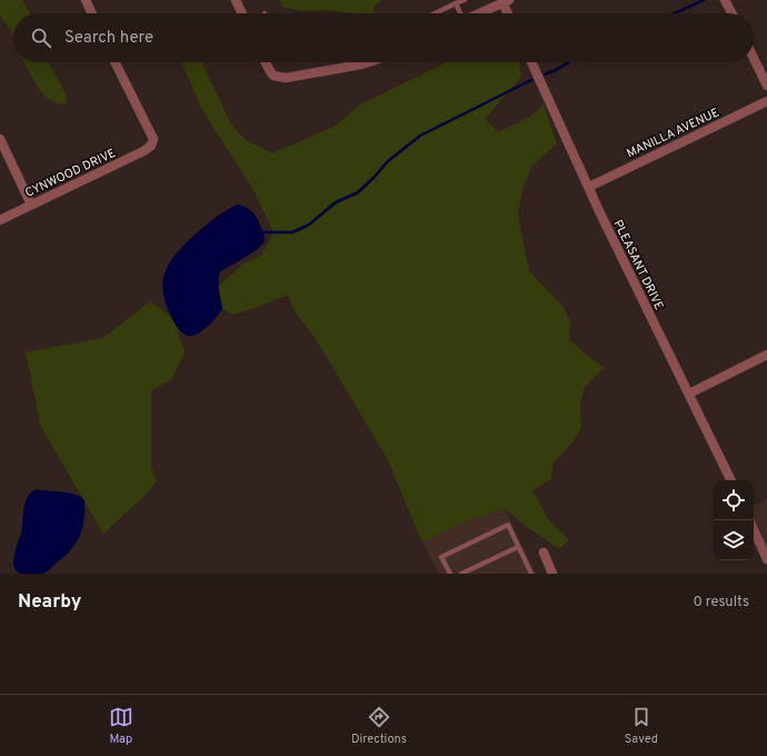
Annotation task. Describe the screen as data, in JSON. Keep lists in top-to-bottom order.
{
  "streets": {
    "street": ["MANILLA AVENUE", "CYNWOOD DRIVE", "PLEASANT DRIVE"]
  },
  "crossings": [
    ["MANILLA AVENUE", "PLEASANT DRIVE"]
  ],
  "page": {
    "search": "Search here",
    "heading": ["Nearby", "0 results"],
    "nav": ["Map", "Directions", "Saved"]
  }
}
